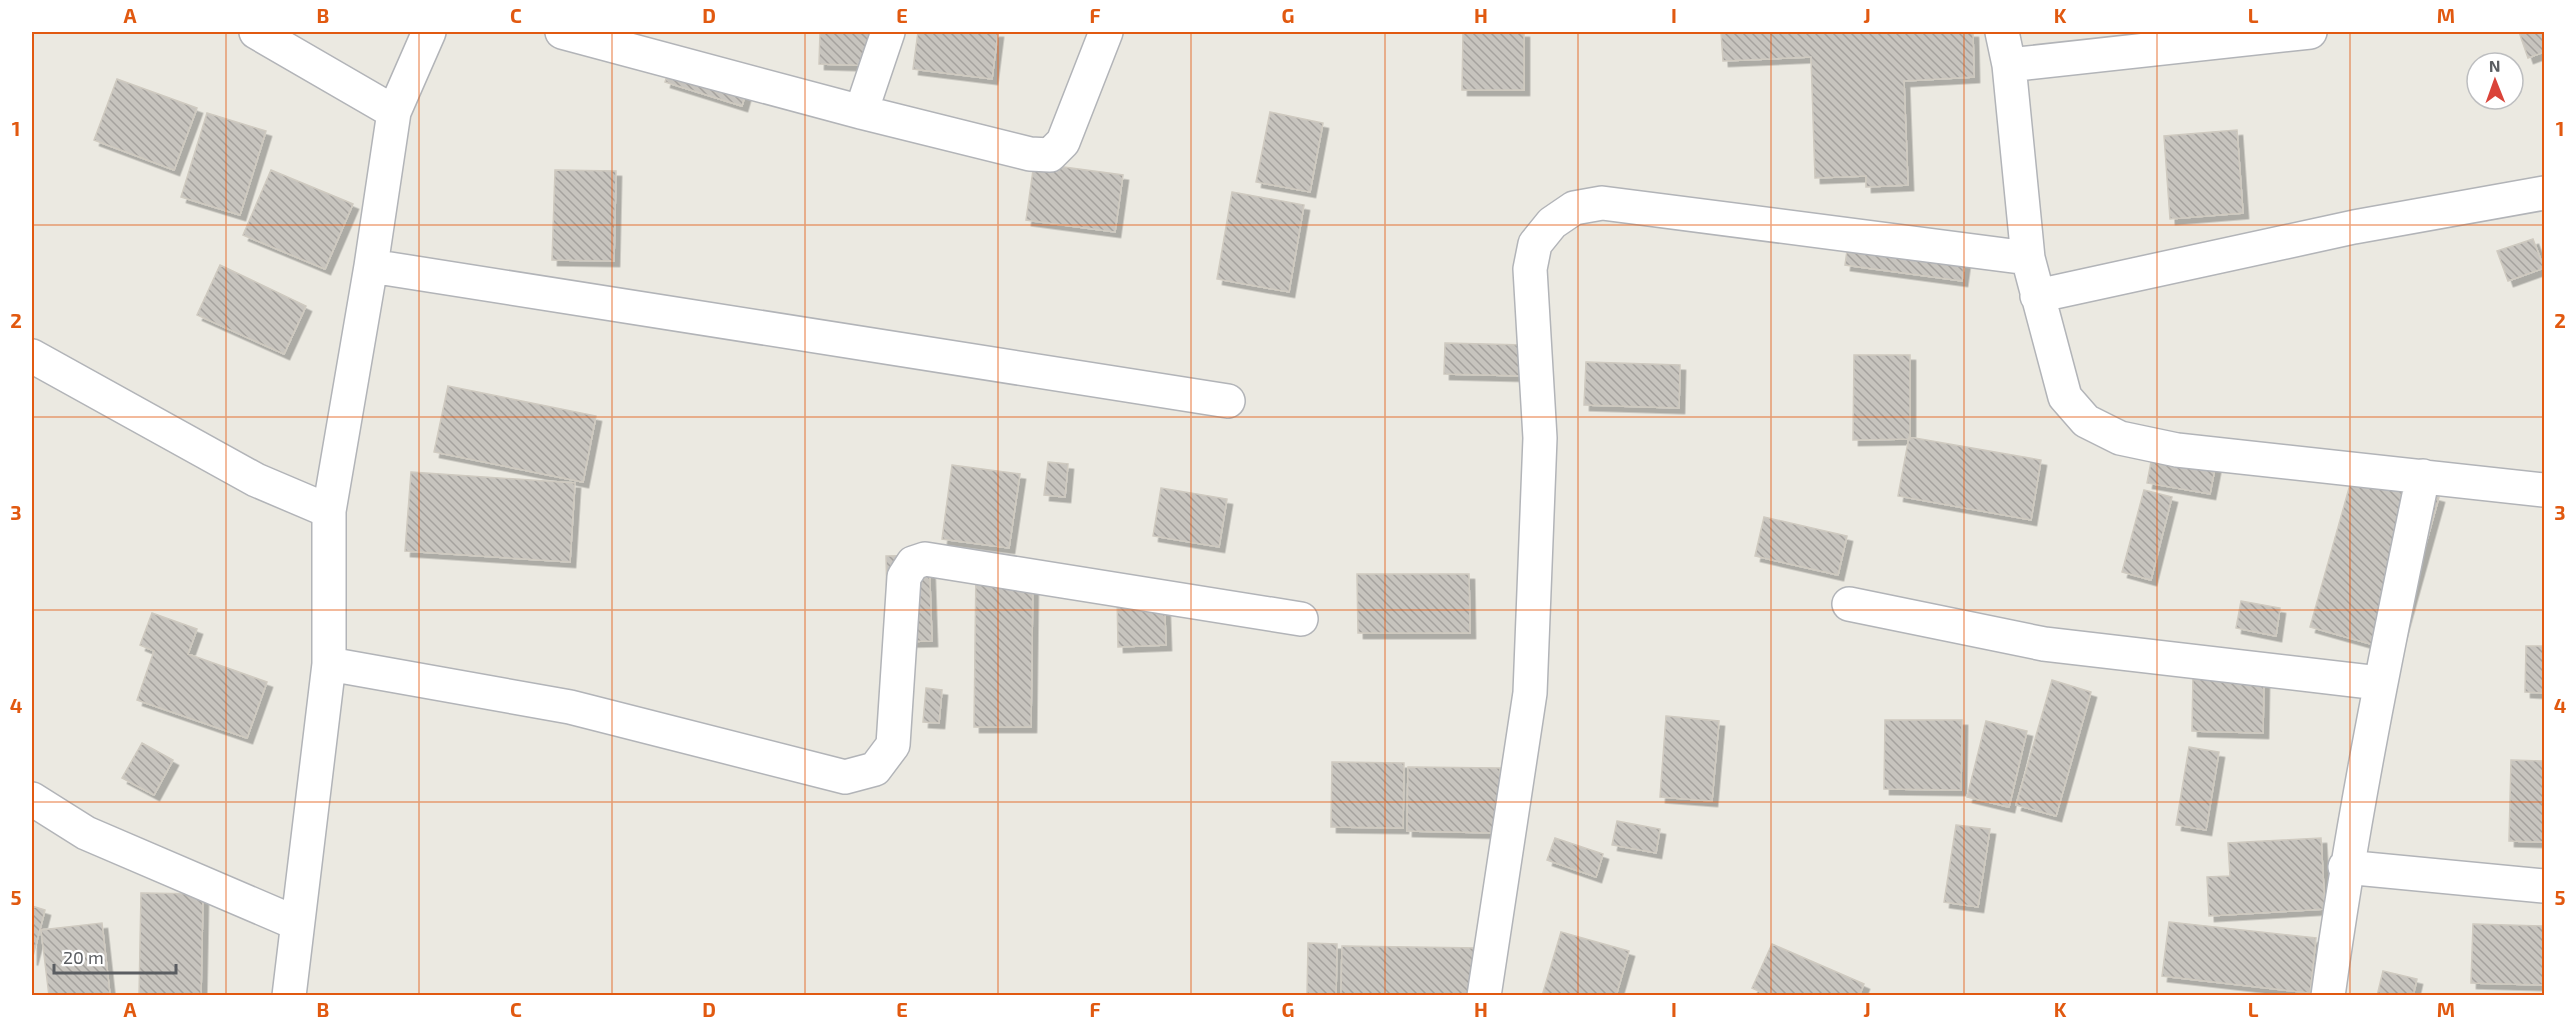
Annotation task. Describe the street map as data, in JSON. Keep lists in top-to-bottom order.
{
  "scale_bar": "20 m",
  "north": "top",
  "grid": {
    "columns": [
      "A",
      "B",
      "C",
      "D",
      "E",
      "F",
      "G",
      "H",
      "I",
      "J",
      "K",
      "L",
      "M"
    ],
    "rows": [
      "1",
      "2",
      "3",
      "4",
      "5"
    ]
  }
}
